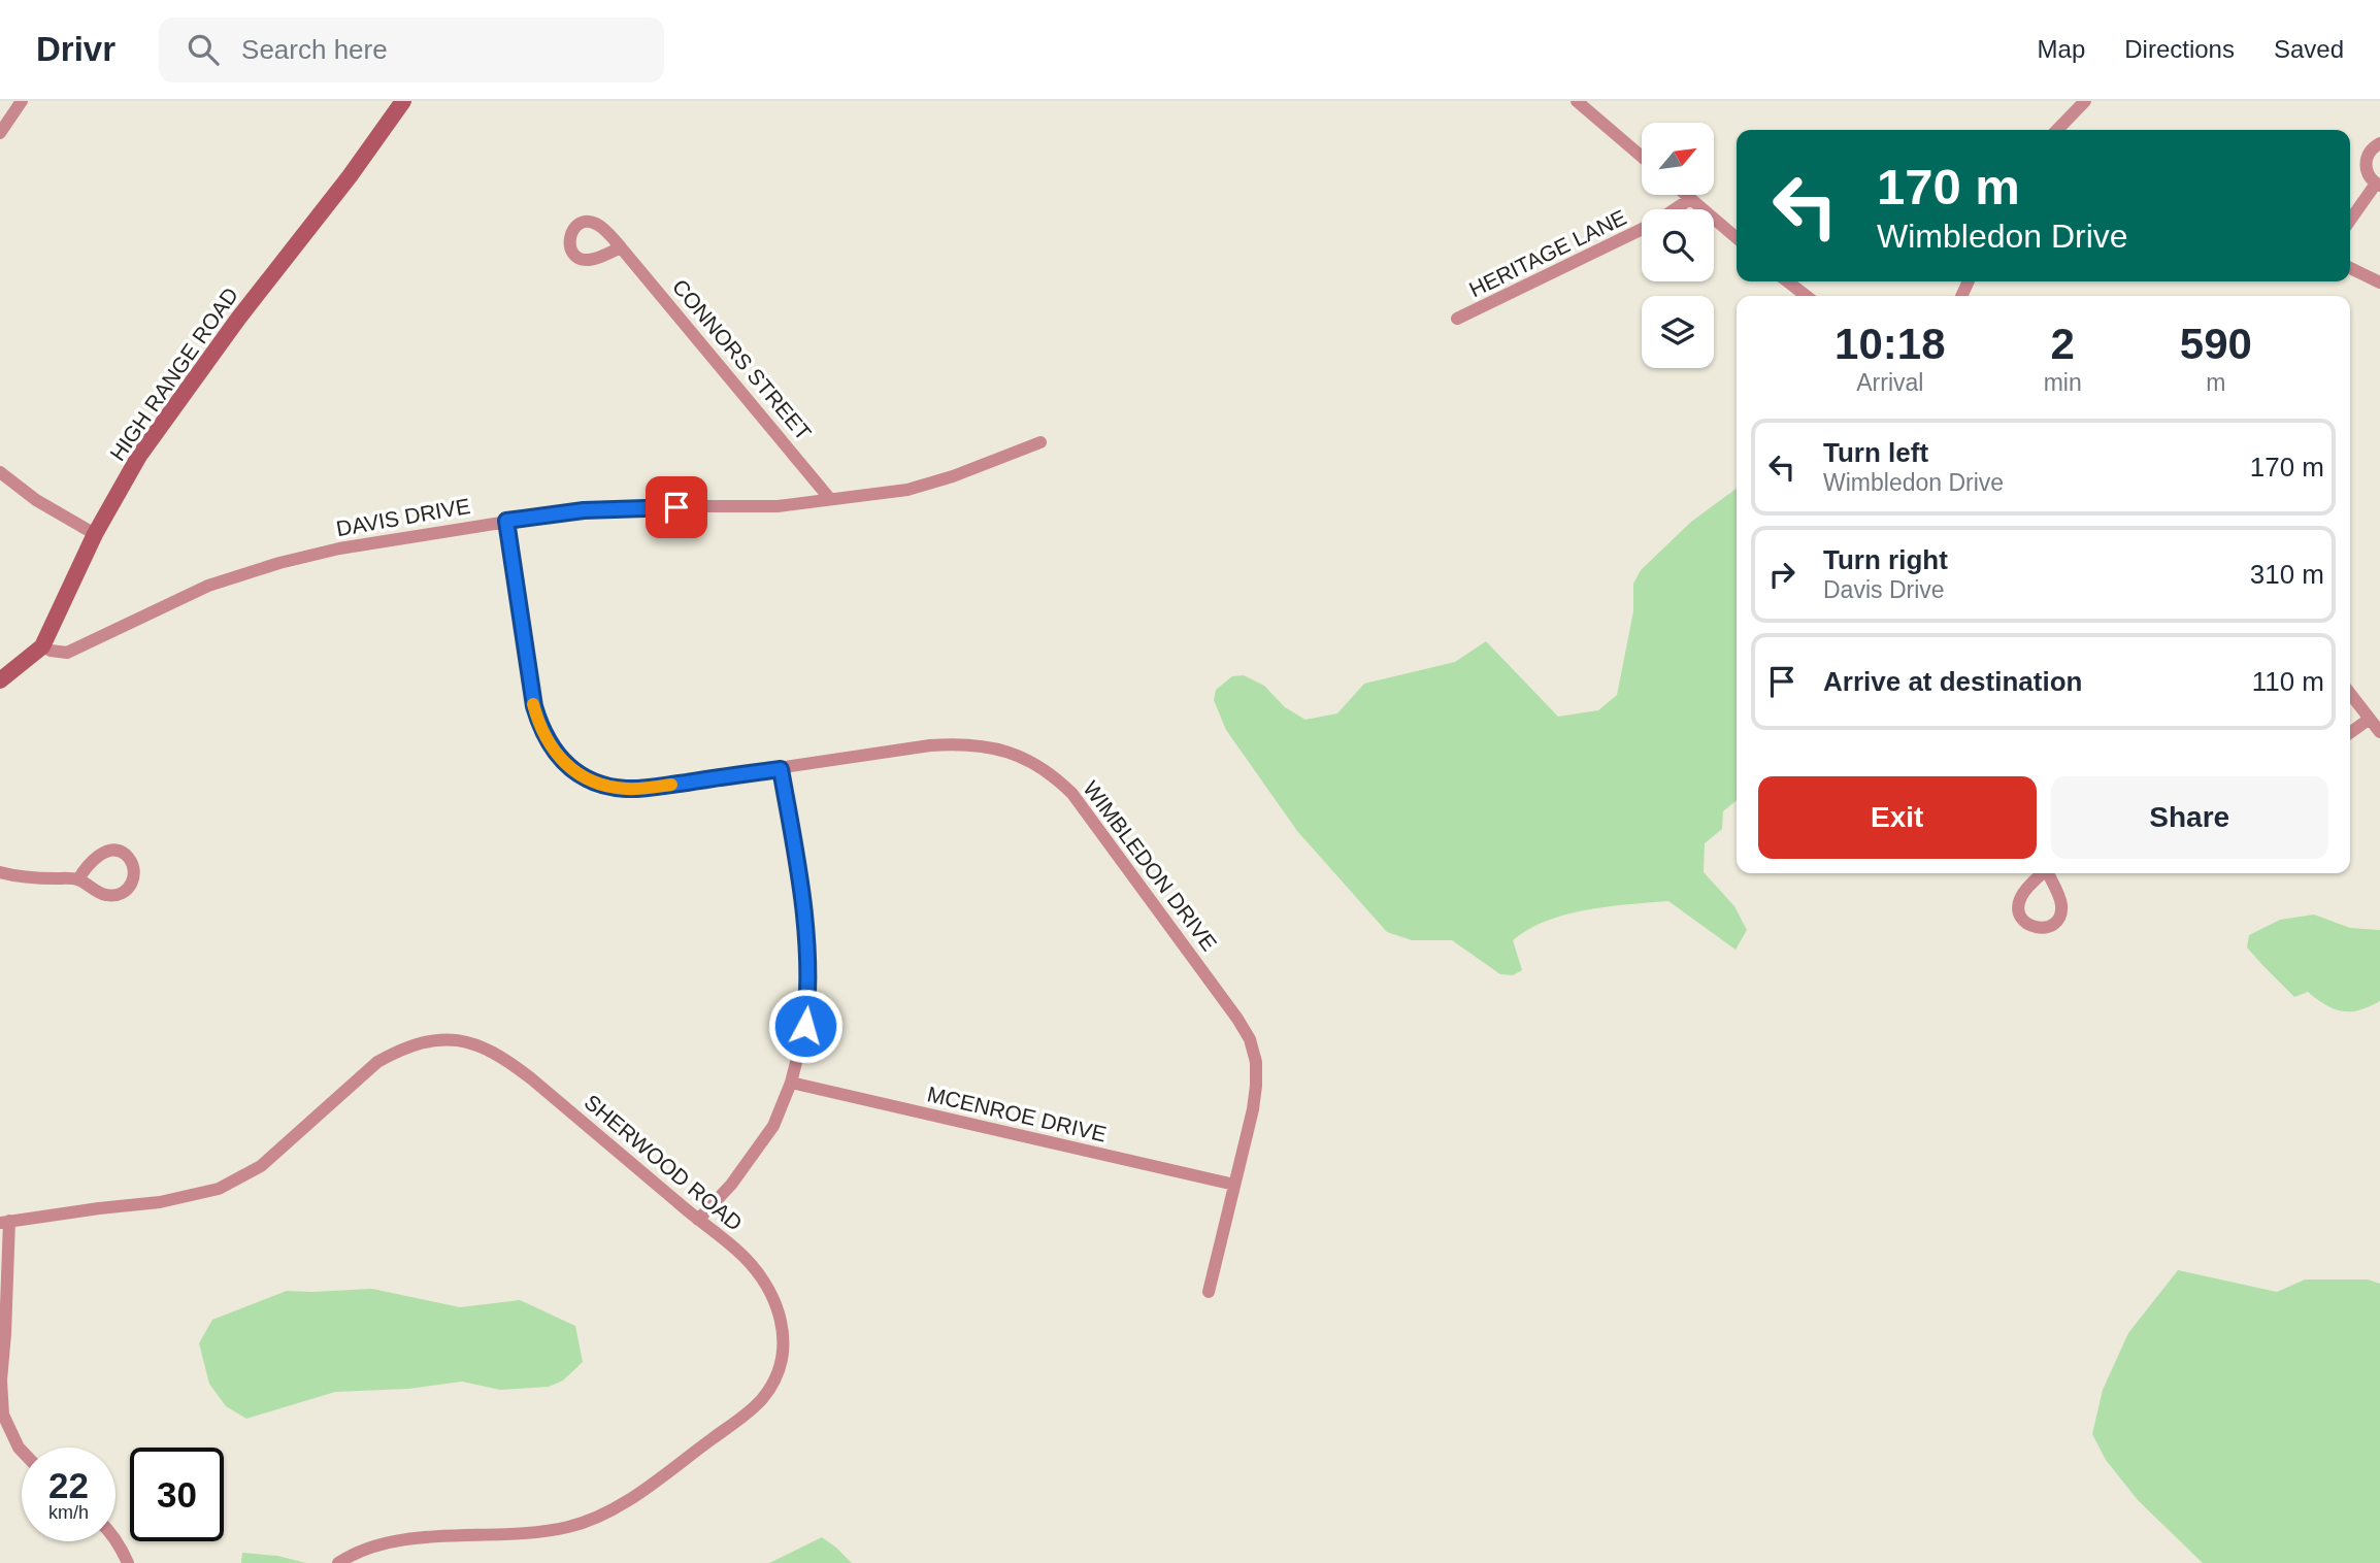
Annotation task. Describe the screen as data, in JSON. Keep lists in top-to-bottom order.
{
  "streets": {
    "street": [
      "HERITAGE LANE",
      "CONNORS STREET",
      "HIGH RANGE ROAD",
      "DAVIS DRIVE",
      "WIMBLEDON DRIVE",
      "MCENROE DRIVE",
      "SHERWOOD ROAD"
    ]
  },
  "crossings": [
    ["CONNORS STREET", "DAVIS DRIVE"],
    ["HIGH RANGE ROAD", "DAVIS DRIVE"],
    ["DAVIS DRIVE", "WIMBLEDON DRIVE"],
    ["WIMBLEDON DRIVE", "MCENROE DRIVE"]
  ],
  "north": "top right",
  "page": {
    "header": "Drivr",
    "search": "Search here",
    "nav": ["Map", "Directions", "Saved"],
    "turn": ["170 m", "Wimbledon Drive"],
    "eta": [
      "10:18",
      "Arrival",
      "2",
      "min",
      "590",
      "m"
    ],
    "list": [
      {
        "name": "Turn left",
        "note": "Wimbledon Drive",
        "value": "170 m"
      },
      {
        "name": "Turn right",
        "note": "Davis Drive",
        "value": "310 m"
      },
      {
        "name": "Arrive at destination",
        "value": "110 m"
      }
    ],
    "buttons": ["Exit", "Share"],
    "speed": "22 km/h",
    "limit": "30"
  }
}
